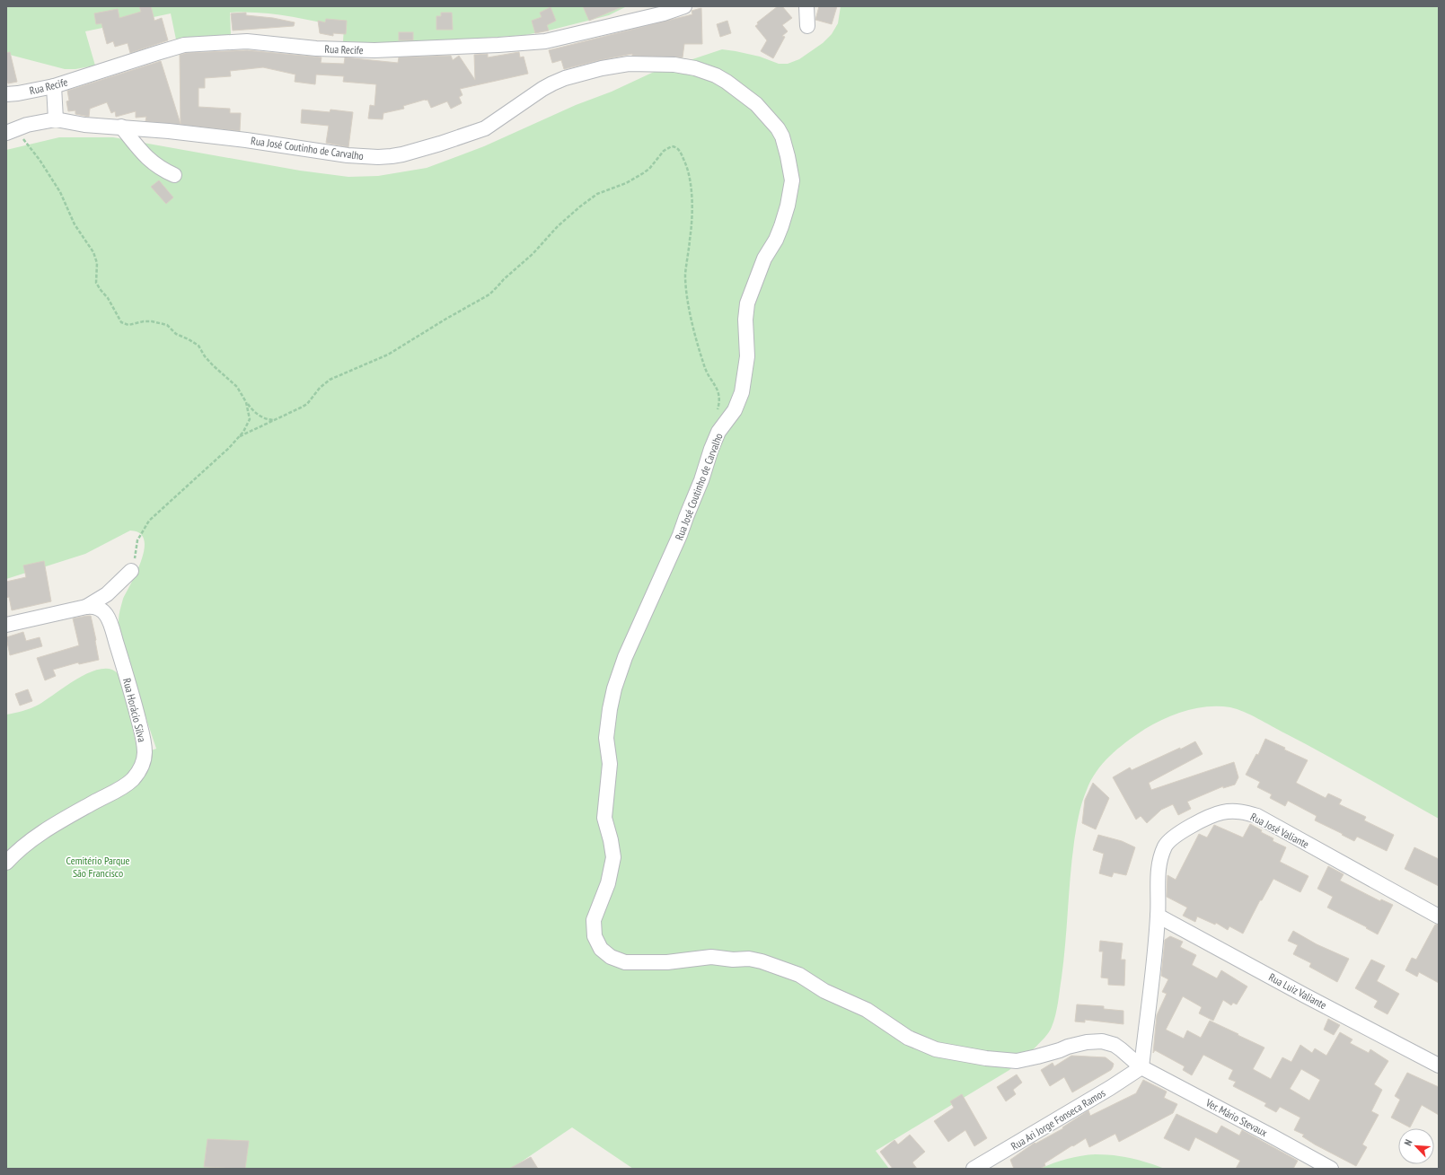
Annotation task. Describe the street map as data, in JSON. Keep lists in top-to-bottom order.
{
  "streets": {
    "street": [
      "Rua Recife",
      "Rua José Coutinho de Carvalho",
      "Rua Horácio Silva",
      "Rua José Valiante",
      "Rua Luiz Valiante",
      "Ver. Mário Stevaux",
      "Rua Ari Jorge Fonseca Ramos"
    ]
  },
  "crossings": [
    ["Rua José Coutinho de Carvalho", "Rua José Valiante"],
    ["Rua José Coutinho de Carvalho", "Ver. Mário Stevaux"],
    ["Rua José Coutinho de Carvalho", "Rua Ari Jorge Fonseca Ramos"],
    ["Rua José Valiante", "Rua Luiz Valiante"],
    ["Rua José Valiante", "Ver. Mário Stevaux"],
    ["Rua José Valiante", "Rua Ari Jorge Fonseca Ramos"],
    ["Ver. Mário Stevaux", "Rua Ari Jorge Fonseca Ramos"]
  ],
  "parks": ["Cemitério Parque São Francisco"],
  "north": "top left"
}
